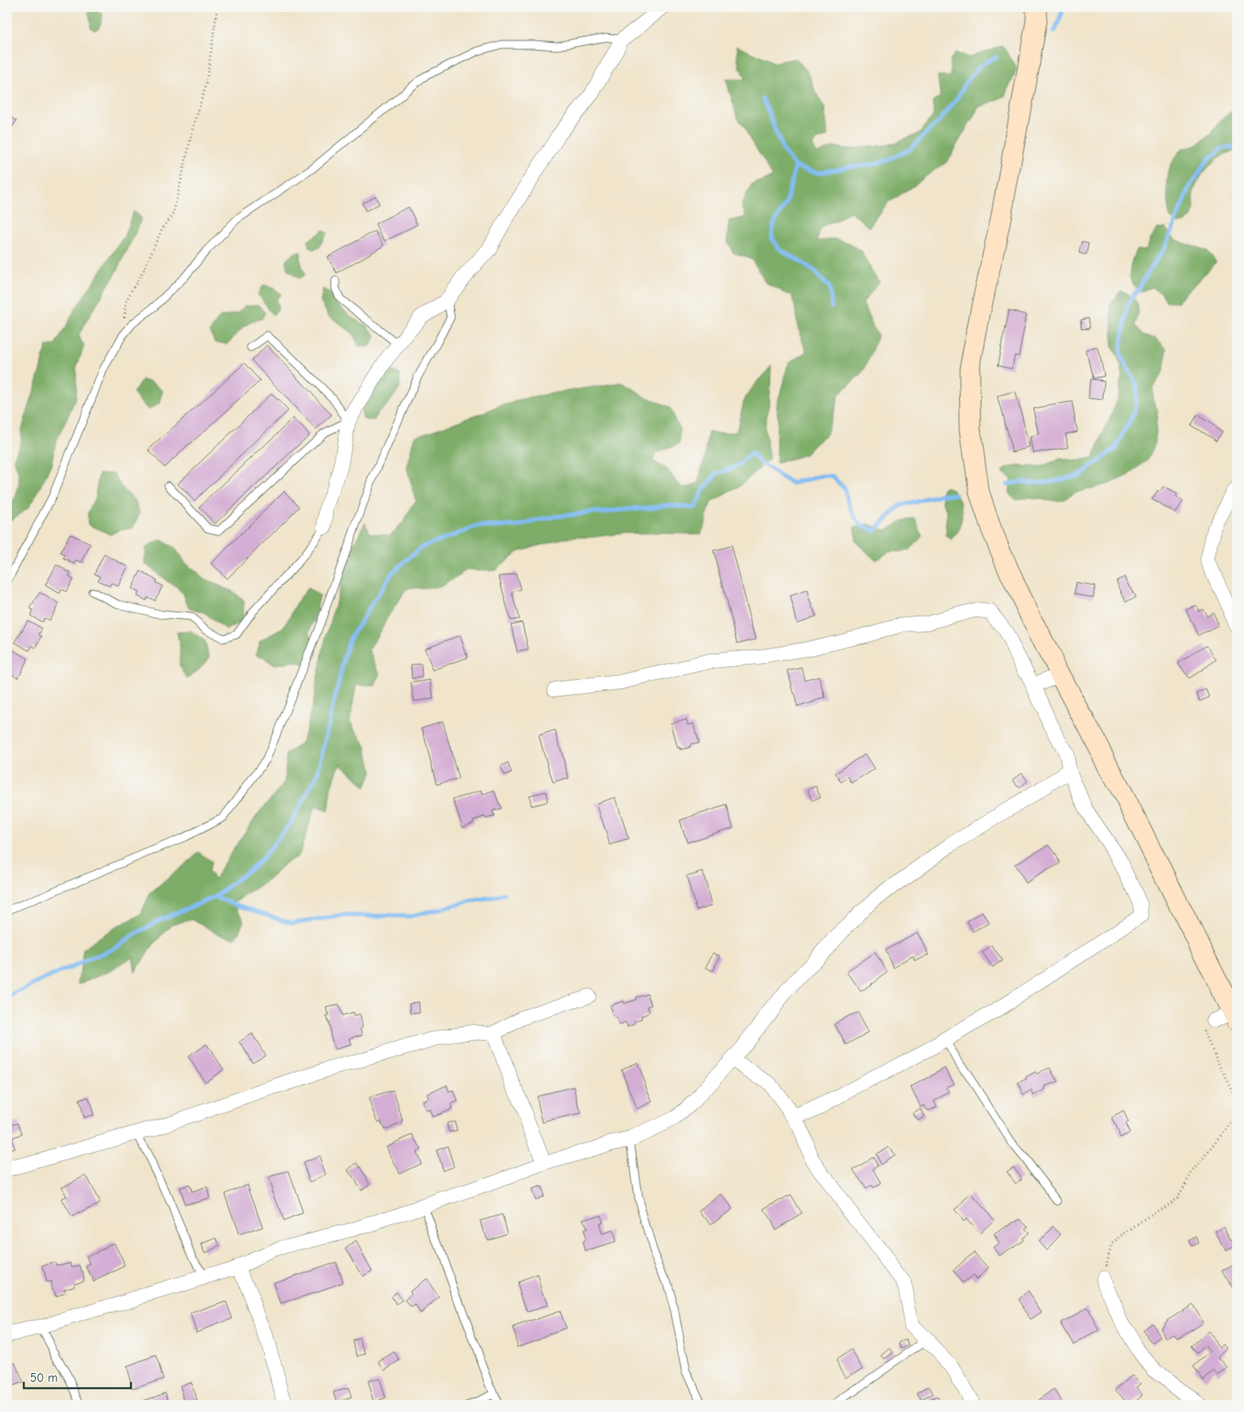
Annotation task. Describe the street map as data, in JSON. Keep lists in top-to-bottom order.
{
  "scale_bar": "50 m"
}
